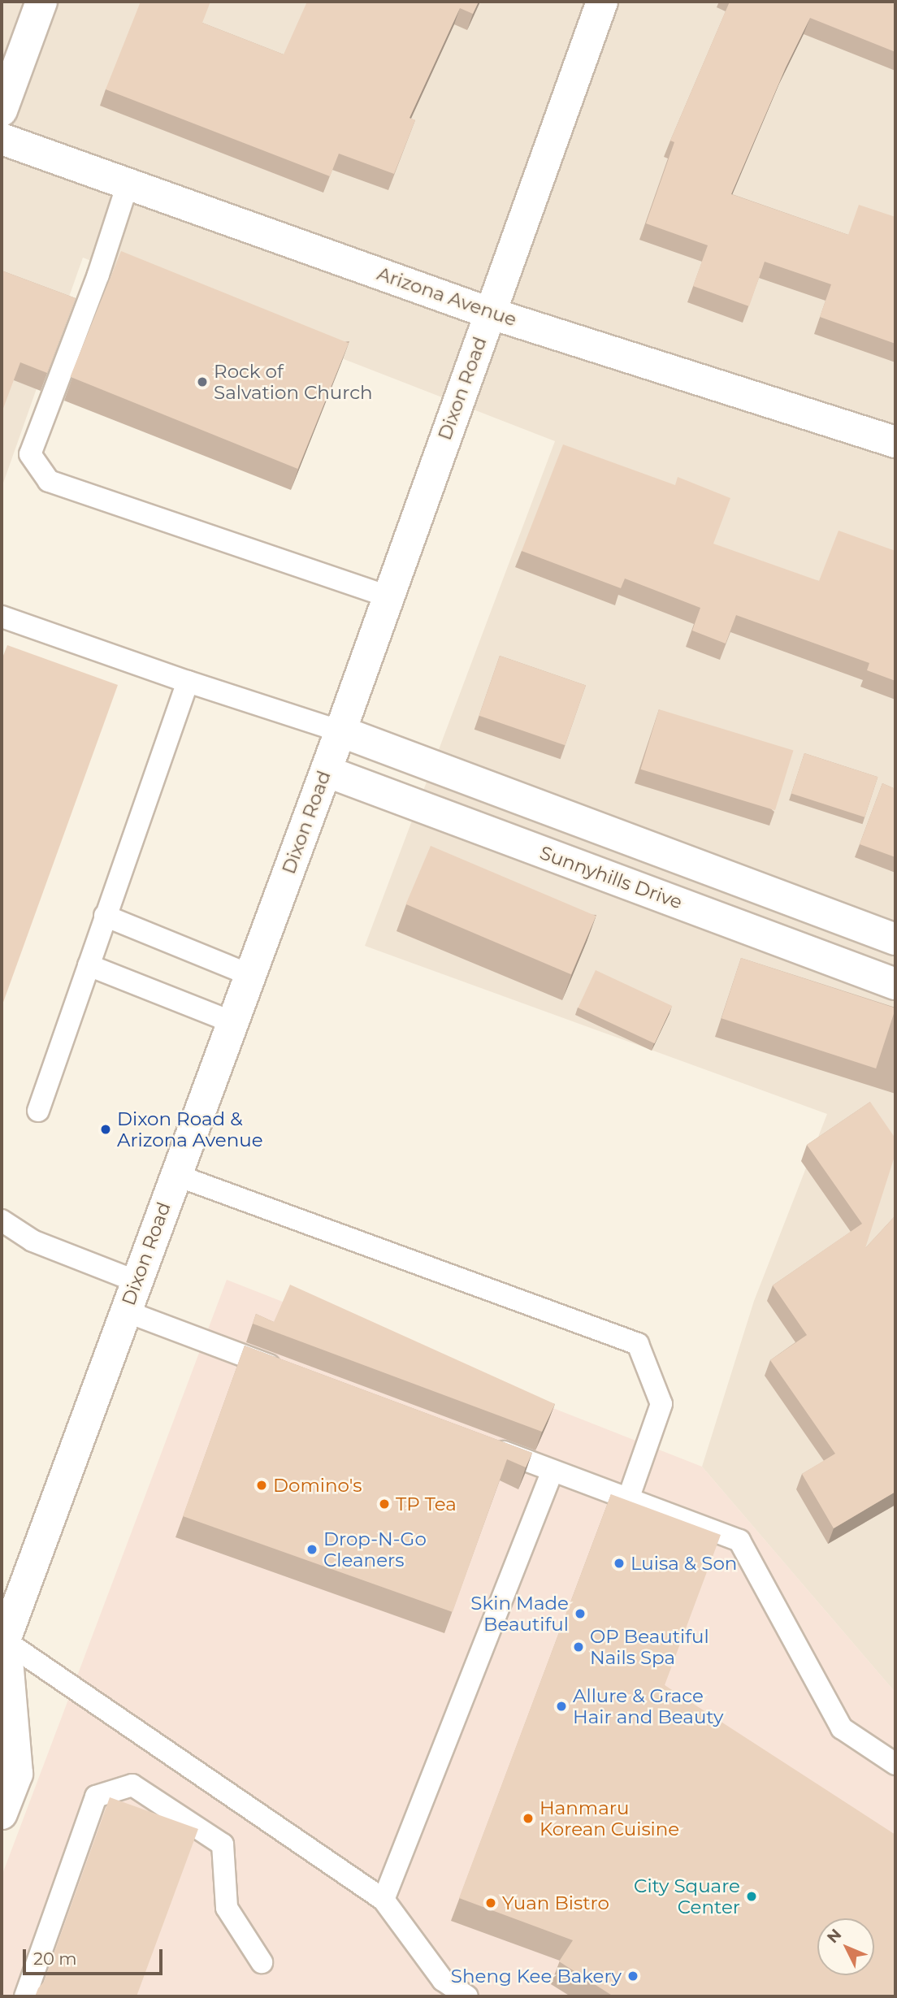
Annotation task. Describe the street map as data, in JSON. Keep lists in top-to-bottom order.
{
  "streets": {
    "street": ["Arizona Avenue", "Dixon Road", "Sunnyhills Drive"]
  },
  "crossings": [
    ["Arizona Avenue", "Dixon Road"],
    ["Dixon Road", "Sunnyhills Drive"]
  ],
  "places": [
    "Rock of Salvation Church",
    "Dixon Road & Arizona Avenue",
    "Domino's",
    "TP Tea",
    "Drop-N-Go Cleaners",
    "Luisa & Son",
    "Skin Made Beautiful",
    "OP Beautiful Nails Spa",
    "Allure & Grace Hair and Beauty",
    "Hanmaru Korean Cuisine",
    "City Square Center",
    "Yuan Bistro",
    "Sheng Kee Bakery"
  ],
  "scale_bar": "20 m",
  "north": "top left"
}
